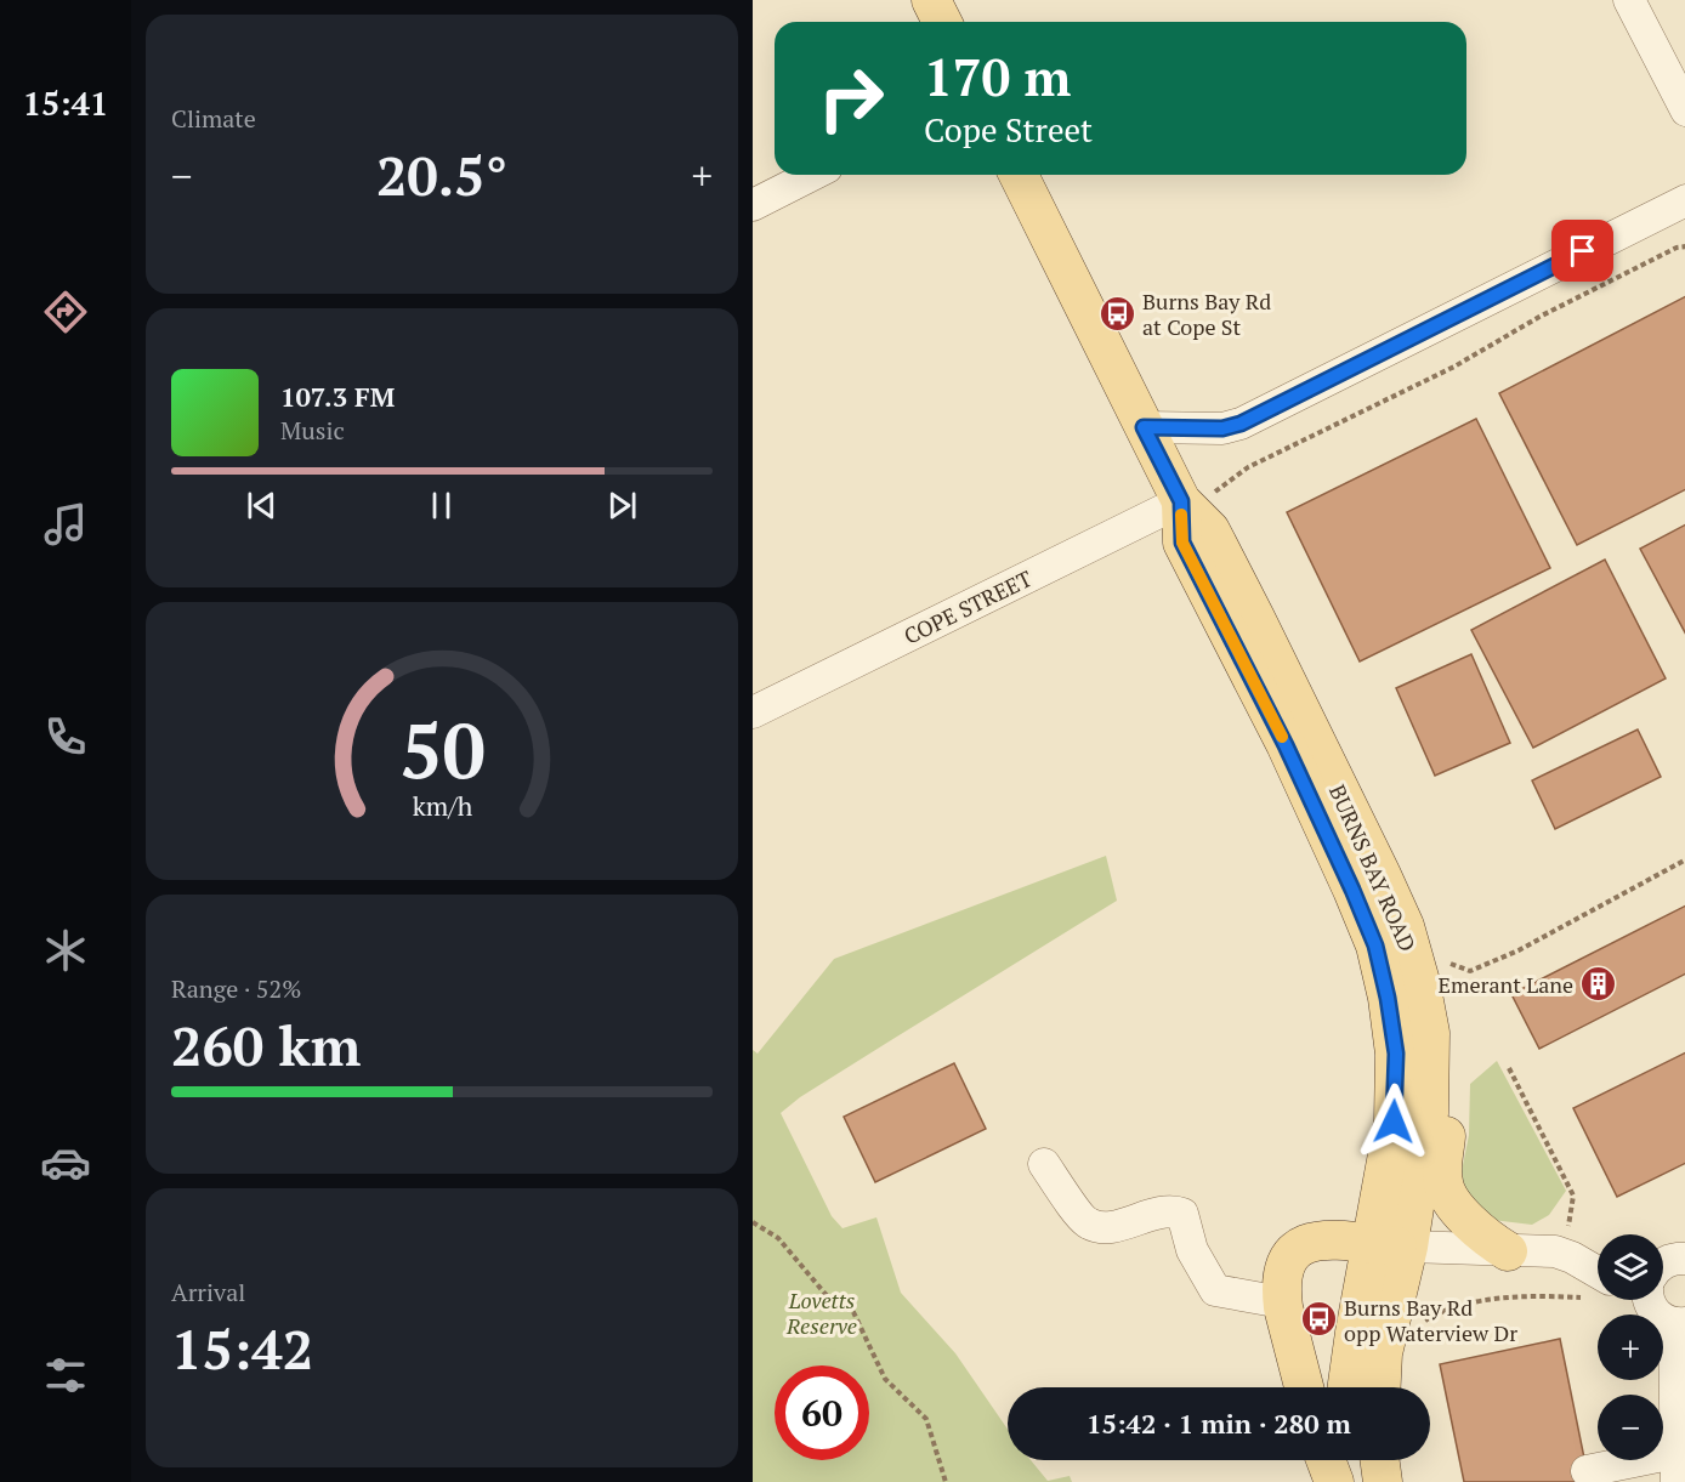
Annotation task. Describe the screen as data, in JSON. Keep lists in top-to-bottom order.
{
  "streets": {
    "main road": ["BURNS BAY ROAD"],
    "street": ["COPE STREET"]
  },
  "crossings": [
    ["COPE STREET", "BURNS BAY ROAD"]
  ],
  "parks": ["Lovetts Reserve"],
  "places": {
    "bus stop": ["Burns Bay Rd at Cope St", "Burns Bay Rd opp Waterview Dr"],
    "building": ["Emerant Lane"]
  },
  "page": {
    "tabs": "15:41",
    "tile": [
      "Climate",
      ["Range · 52%", "260 km"],
      ["Arrival", "15:42"]
    ],
    "turn": ["170 m", "Cope Street"],
    "heat": ["−", "20.5°", "+"],
    "song": ["107.3 FM", "Music"],
    "map_buttons": ["+", "−"],
    "limit": "60",
    "trip": "15:42 · 1 min · 280 m",
    "gauge": ["50", "km/h"]
  }
}
